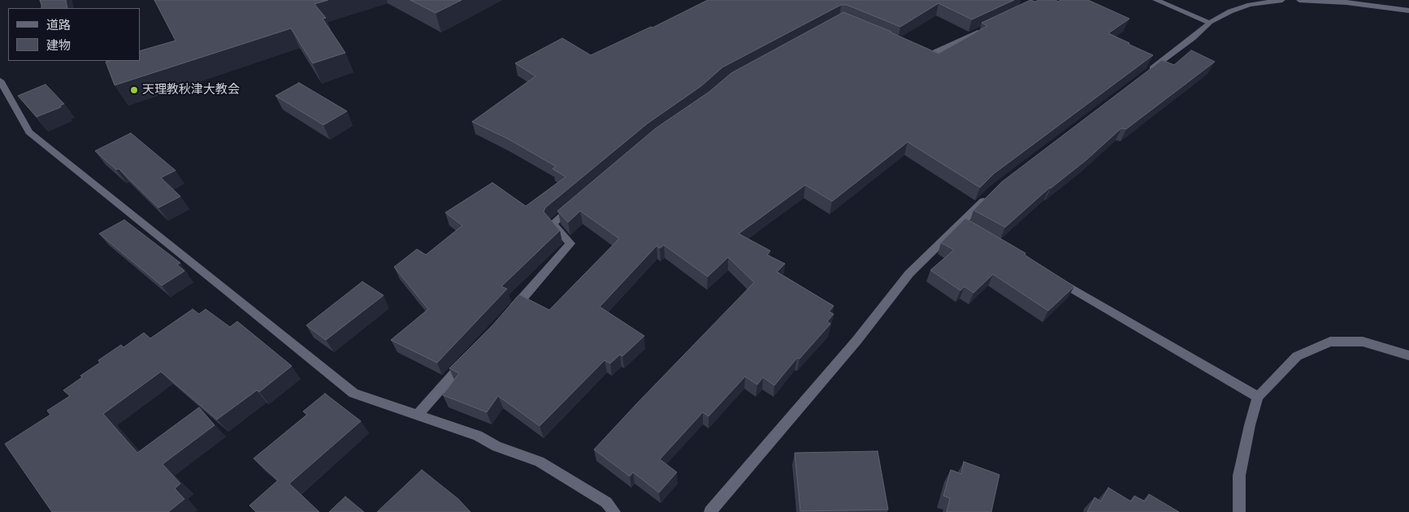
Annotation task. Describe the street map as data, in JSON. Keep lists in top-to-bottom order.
{
  "places": ["天理教秋津大教会"],
  "legend": ["道路", "建物"]
}
